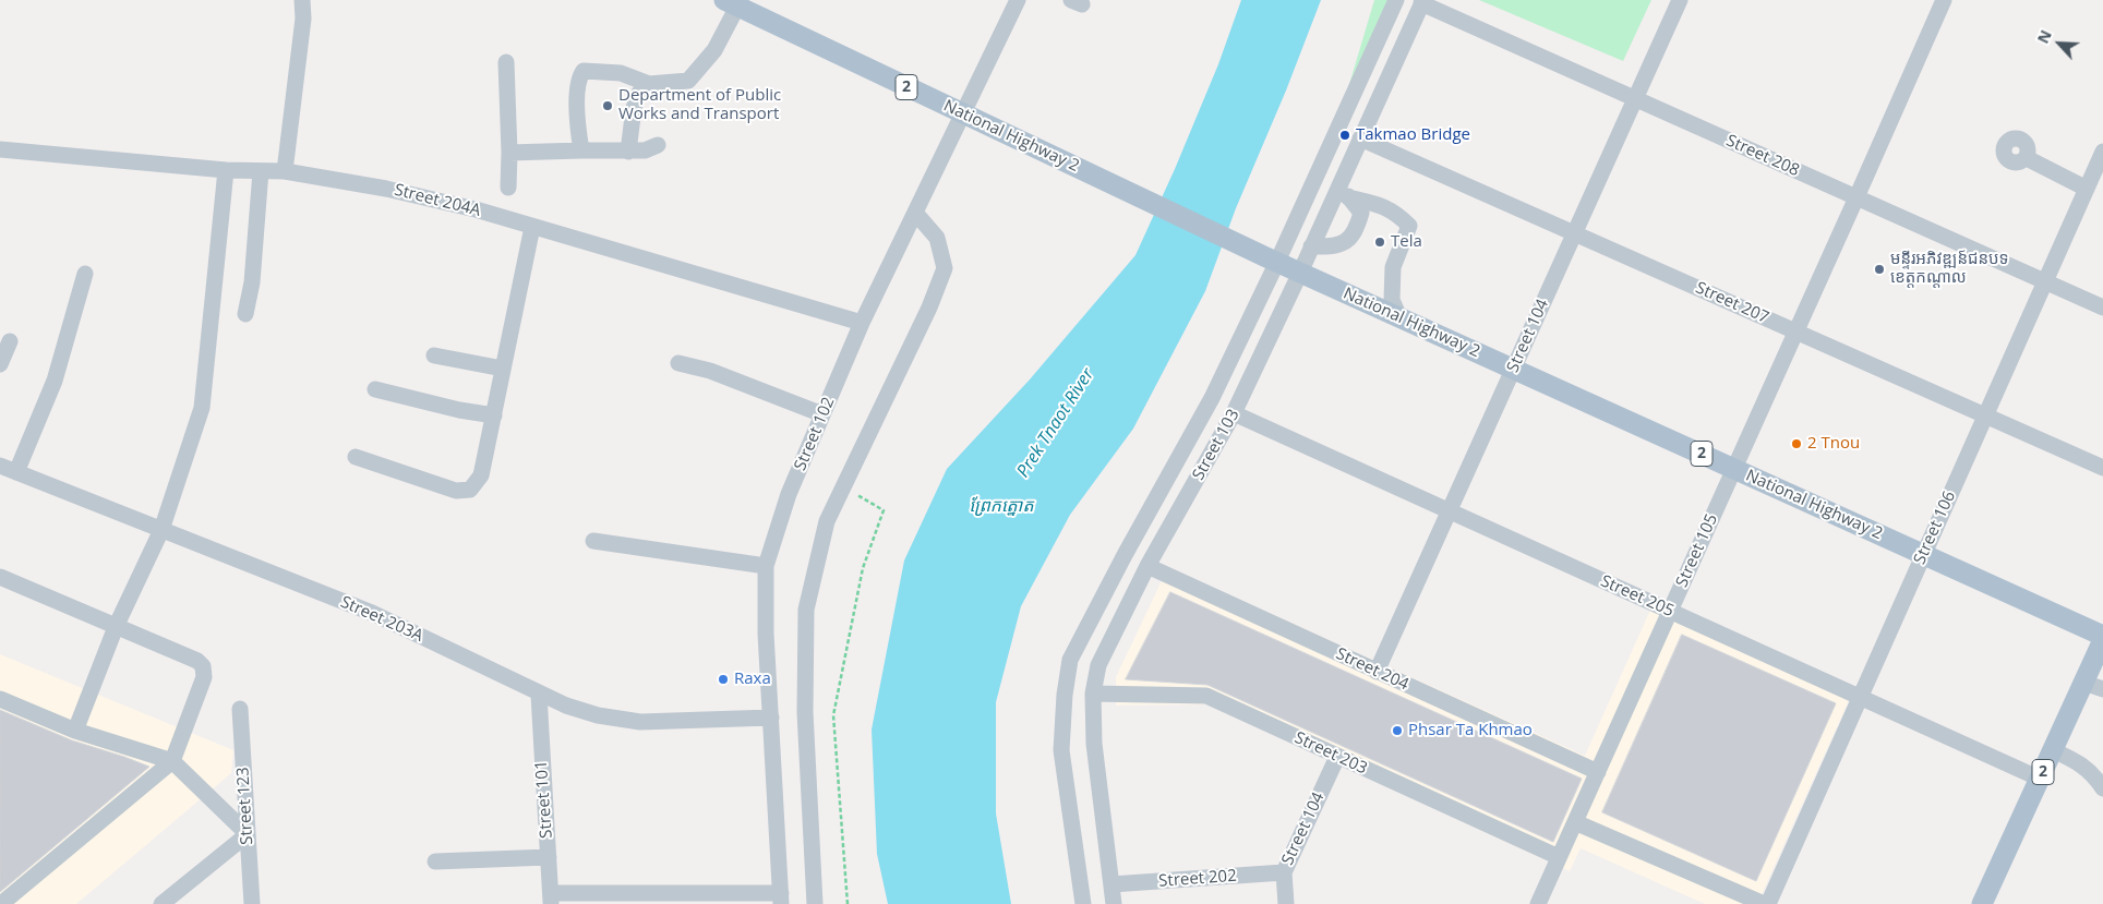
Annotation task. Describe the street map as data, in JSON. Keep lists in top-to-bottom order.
{
  "streets": {
    "main road": ["2", "National Highway 2"],
    "street": [
      "Street 208",
      "Street 204A",
      "Street 207",
      "Street 104",
      "Street 102",
      "Street 103",
      "Street 106",
      "Street 105",
      "Street 205",
      "Street 203A",
      "Street 204",
      "Street 203",
      "Street 101",
      "Street 123",
      "Street 202"
    ]
  },
  "crossings": [
    ["2", "Street 205"],
    ["National Highway 2", "Street 104"],
    ["National Highway 2", "Street 102"],
    ["National Highway 2", "Street 103"],
    ["National Highway 2", "Street 106"],
    ["National Highway 2", "Street 105"],
    ["Street 208", "Street 104"],
    ["Street 208", "Street 103"],
    ["Street 208", "Street 106"],
    ["Street 208", "Street 105"],
    ["Street 204A", "Street 102"],
    ["Street 207", "Street 104"],
    ["Street 207", "Street 103"],
    ["Street 207", "Street 106"],
    ["Street 207", "Street 105"],
    ["Street 104", "Street 205"],
    ["Street 104", "Street 204"],
    ["Street 104", "Street 203"],
    ["Street 104", "Street 202"],
    ["Street 102", "Street 203A"],
    ["Street 103", "Street 205"],
    ["Street 103", "Street 204"],
    ["Street 103", "Street 203"],
    ["Street 103", "Street 202"],
    ["Street 106", "Street 205"],
    ["Street 105", "Street 205"],
    ["Street 105", "Street 204"],
    ["Street 105", "Street 203"],
    ["Street 203A", "Street 101"]
  ],
  "water": ["Prek Tnaot River", "ព្រែកត្នោត"],
  "places": [
    "Department of Public Works and Transport",
    "Takmao Bridge",
    "Tela",
    "មន្ទីរអភិវឌ្ឍន៍ជនបទ ខេត្តកណ្តាល",
    "2 Tnou",
    "Raxa",
    "Phsar Ta Khmao"
  ],
  "north": "top left"
}
